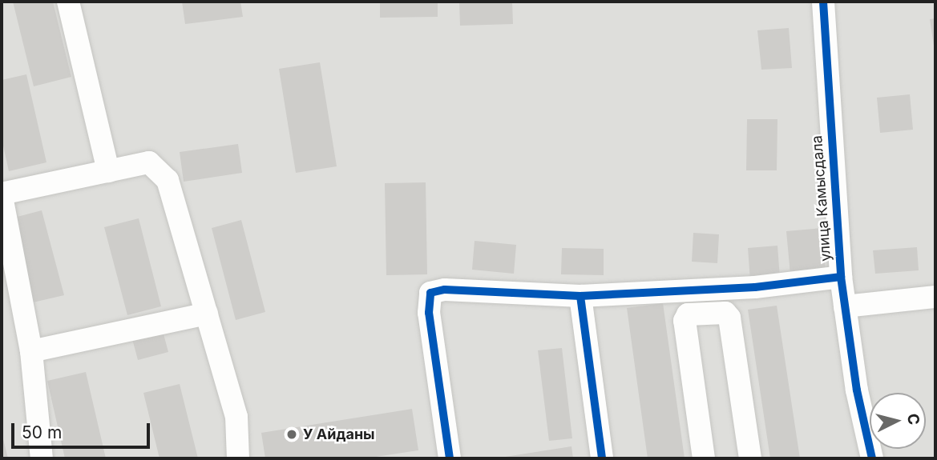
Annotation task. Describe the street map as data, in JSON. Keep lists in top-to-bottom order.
{
  "streets": {
    "street": ["улица Камысдала"]
  },
  "places": ["У Айданы"],
  "scale_bar": "50 m",
  "north": "right"
}
